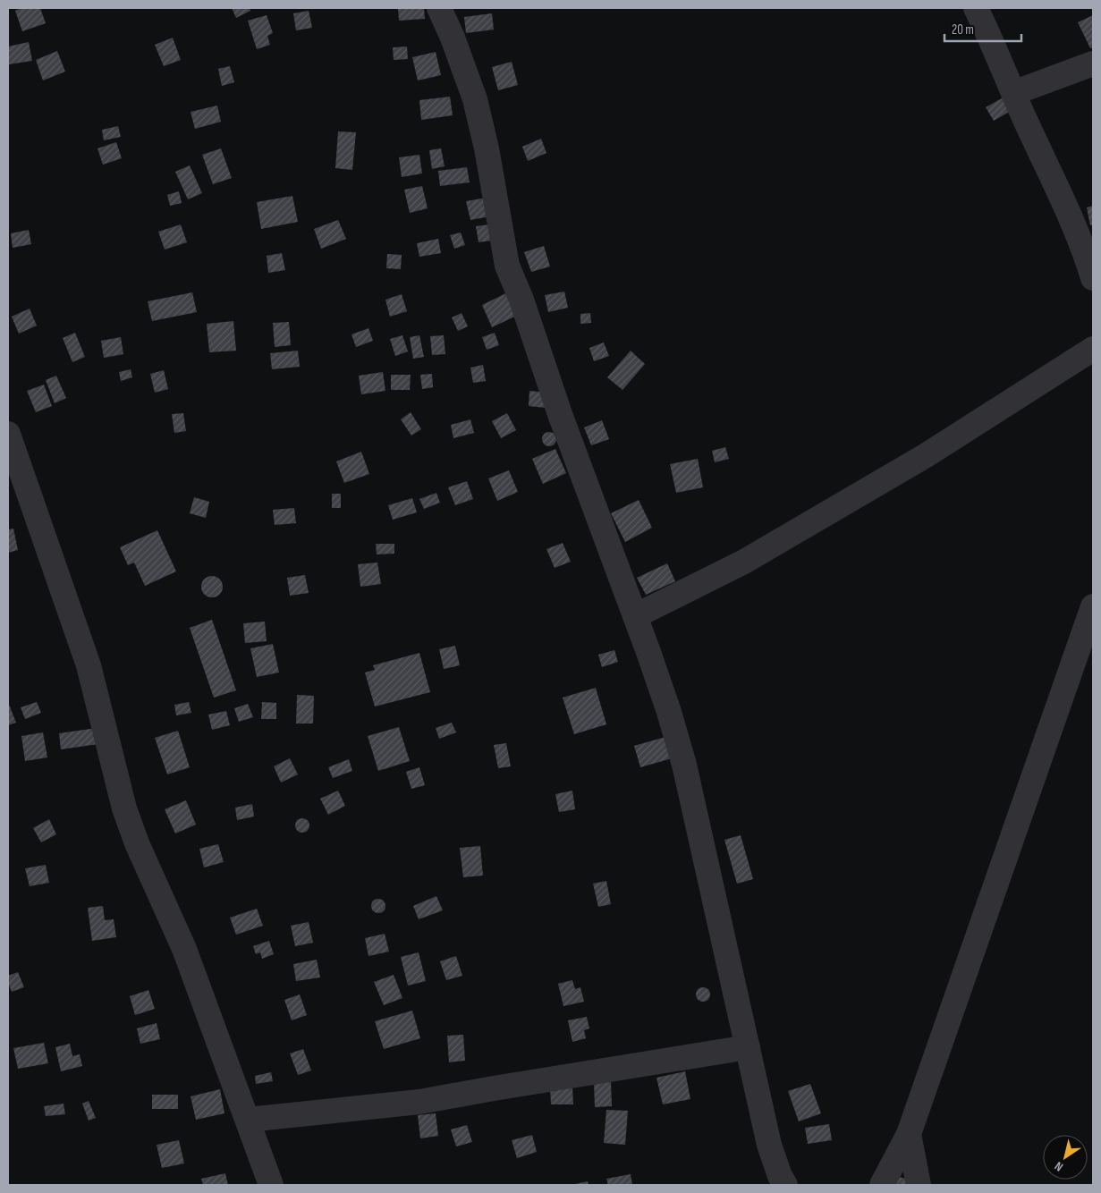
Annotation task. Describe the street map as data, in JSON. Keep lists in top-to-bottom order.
{
  "scale_bar": "20 m",
  "north": "bottom left"
}
